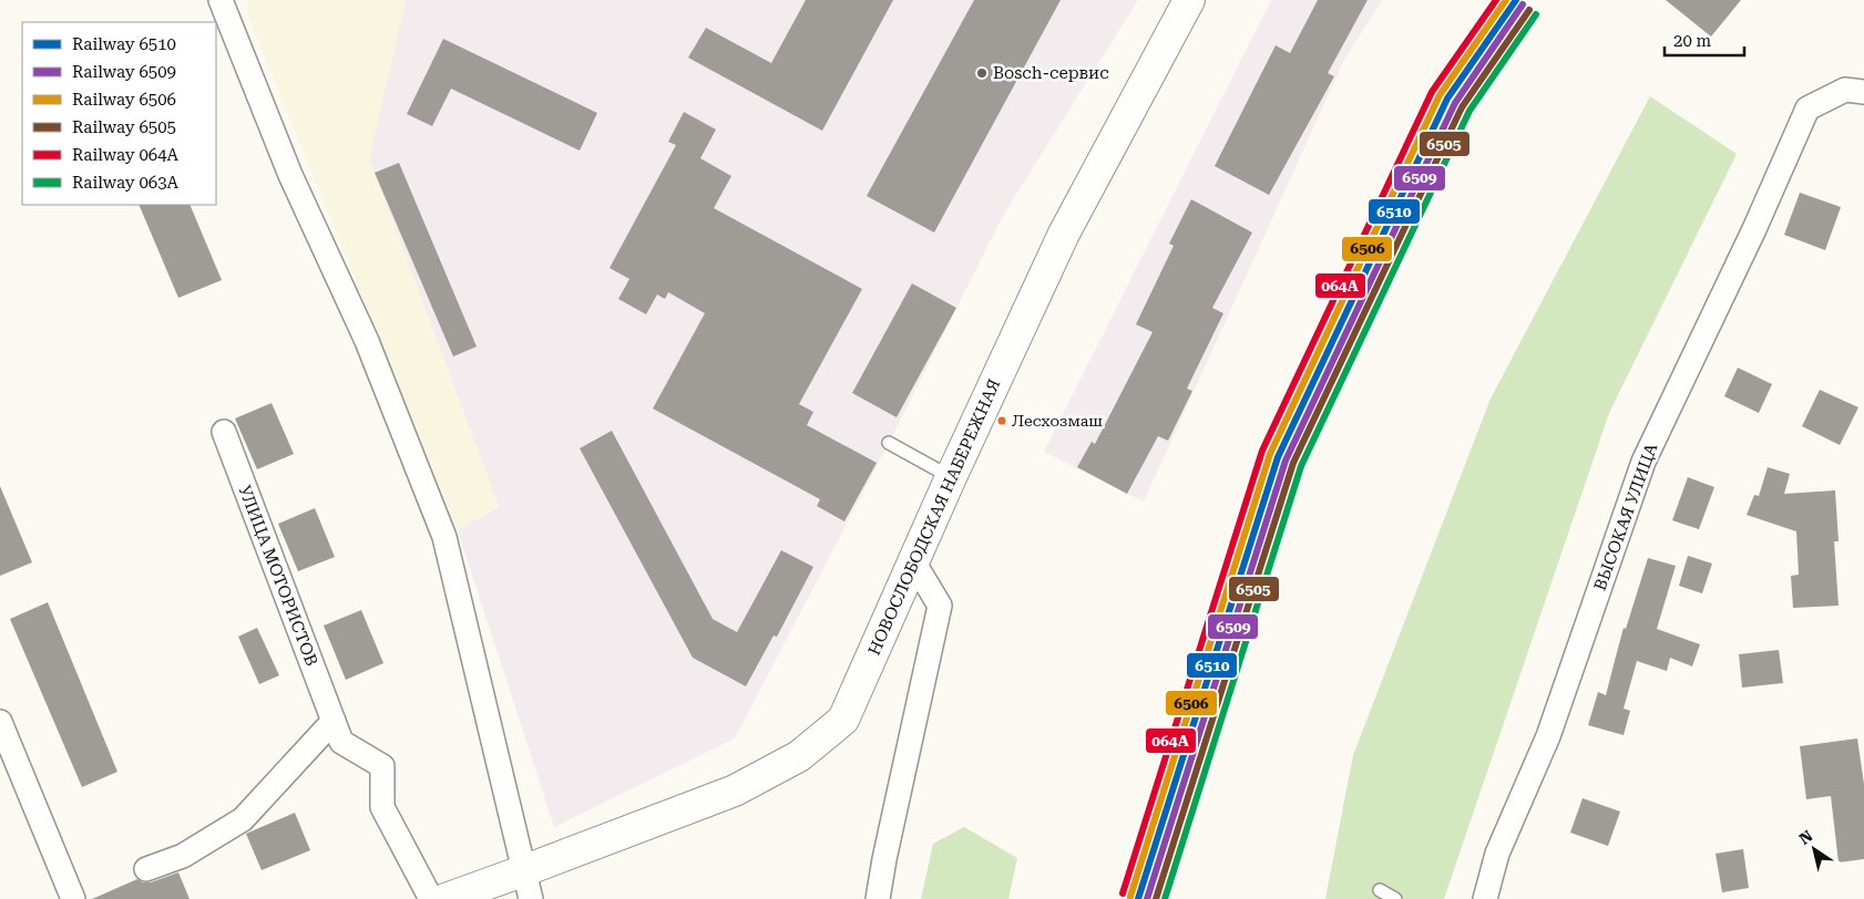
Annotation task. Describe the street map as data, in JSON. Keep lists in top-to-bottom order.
{
  "streets": {
    "street": ["НОВОСЛОБОДСКАЯ НАБЕРЕЖНАЯ", "ВЫСОКАЯ УЛИЦА", "УЛИЦА МОТОРИСТОВ"]
  },
  "places": ["Bosch-сервис", "Лесхозмаш"],
  "lines": [
    "rail line 6510",
    "rail line 6506",
    "rail line 064А",
    "rail line 6509",
    "rail line 6505",
    "rail line 063А"
  ],
  "legend": [
    "Railway 6510",
    "Railway 6509",
    "Railway 6506",
    "Railway 6505",
    "Railway 064А",
    "Railway 063А"
  ],
  "scale_bar": "20 m",
  "north": "top left"
}
